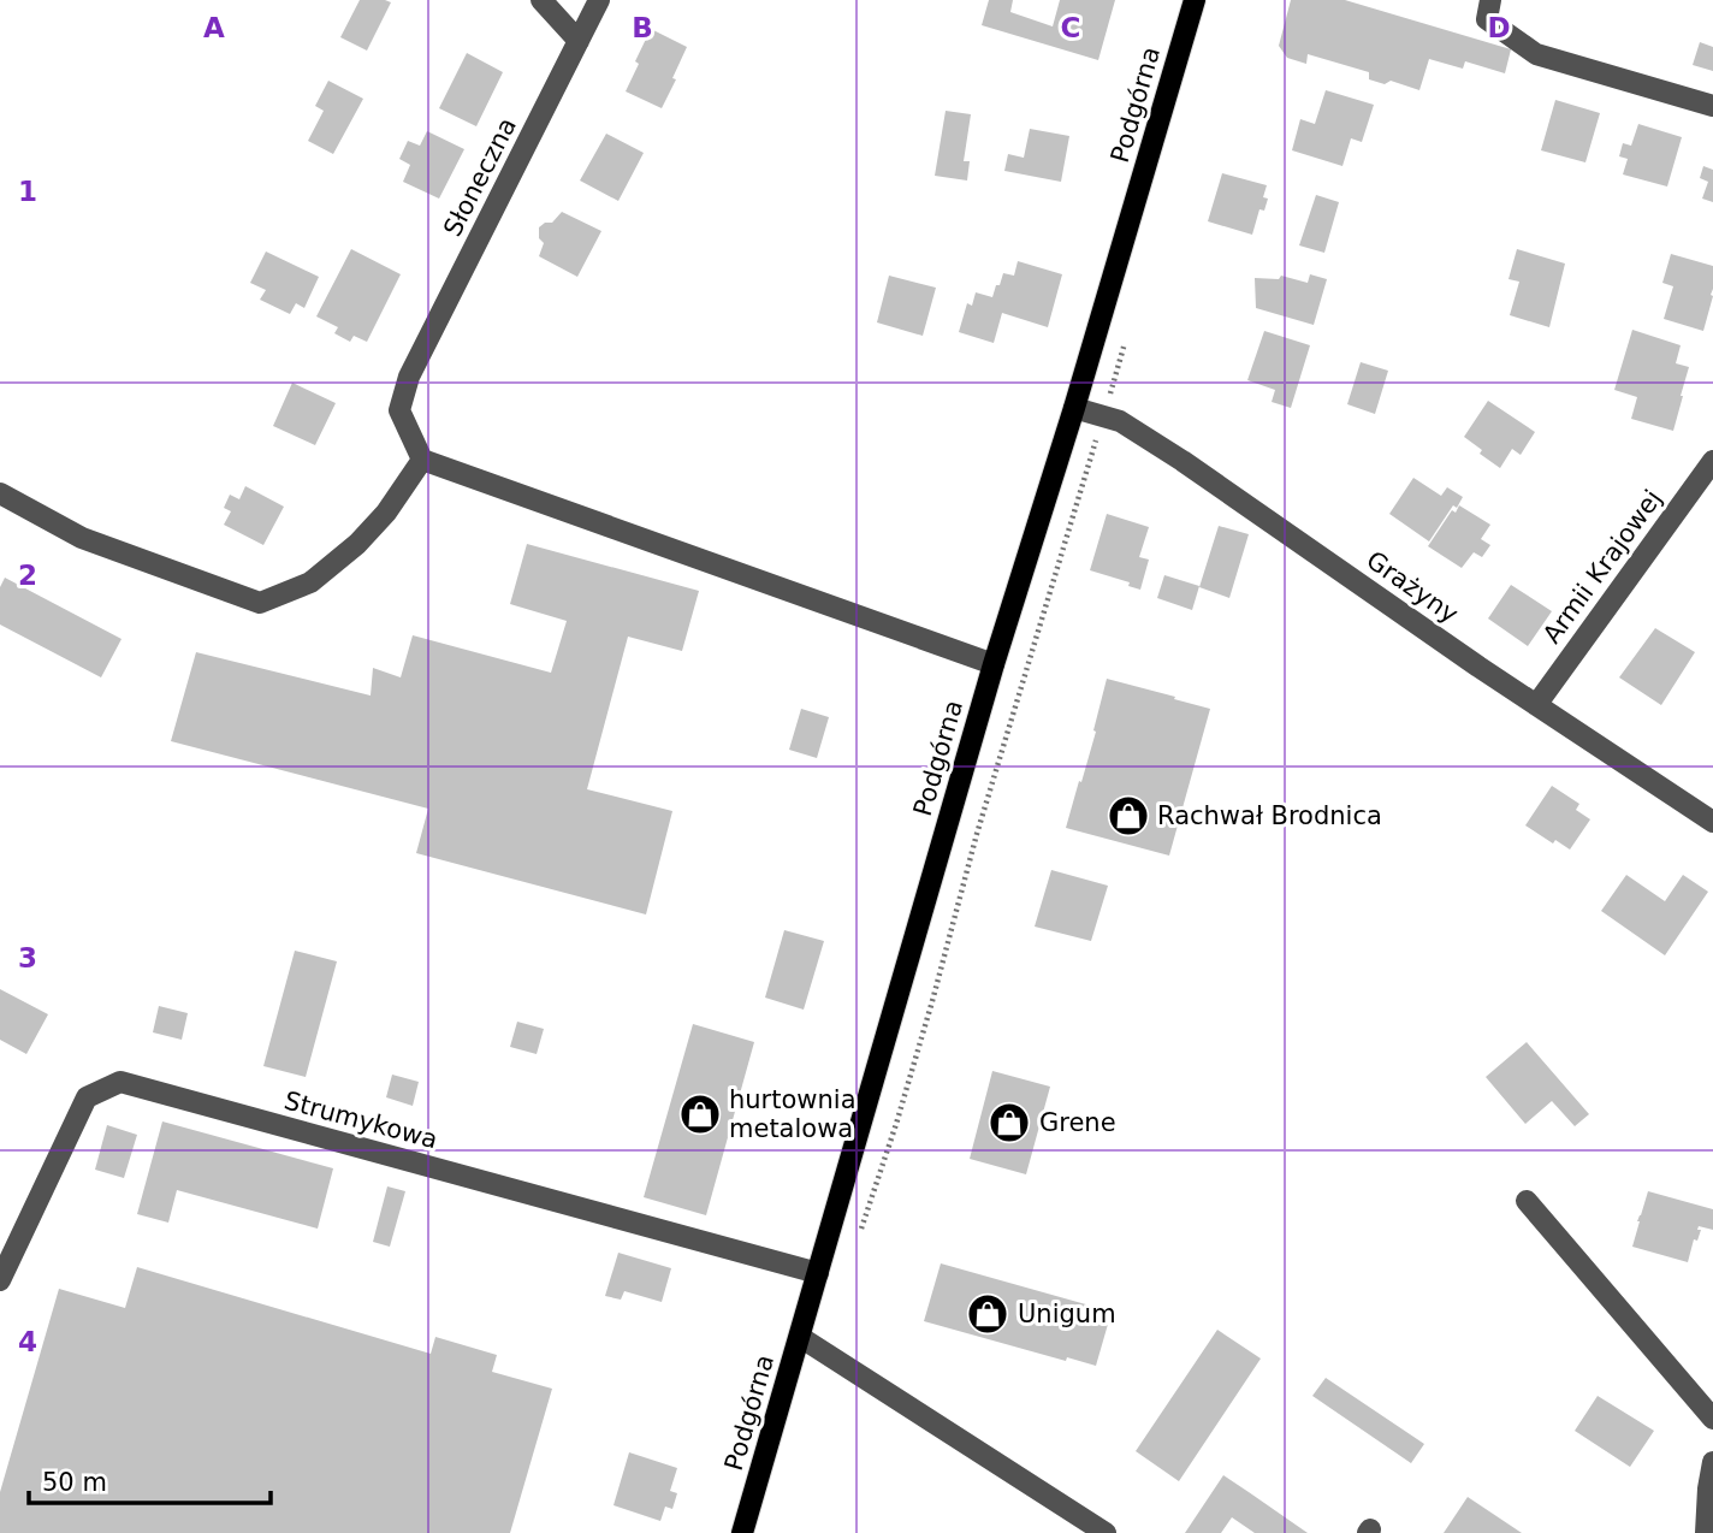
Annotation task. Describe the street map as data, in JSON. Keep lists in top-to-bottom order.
{
  "streets": {
    "main road": ["Podgórna"],
    "street": [
      "Słoneczna",
      "Armii Krajowej",
      "Grażyny",
      "Strumykowa"
    ]
  },
  "crossings": [
    ["Podgórna", "Grażyny"],
    ["Podgórna", "Strumykowa"],
    ["Armii Krajowej", "Grażyny"]
  ],
  "places": {
    "shop": [
      "Rachwał Brodnica",
      "hurtownia metalowa",
      "Grene",
      "Unigum"
    ]
  },
  "scale_bar": "50 m",
  "grid": {
    "columns": [
      "A",
      "B",
      "C",
      "D"
    ],
    "rows": [
      "1",
      "2",
      "3",
      "4"
    ]
  }
}
